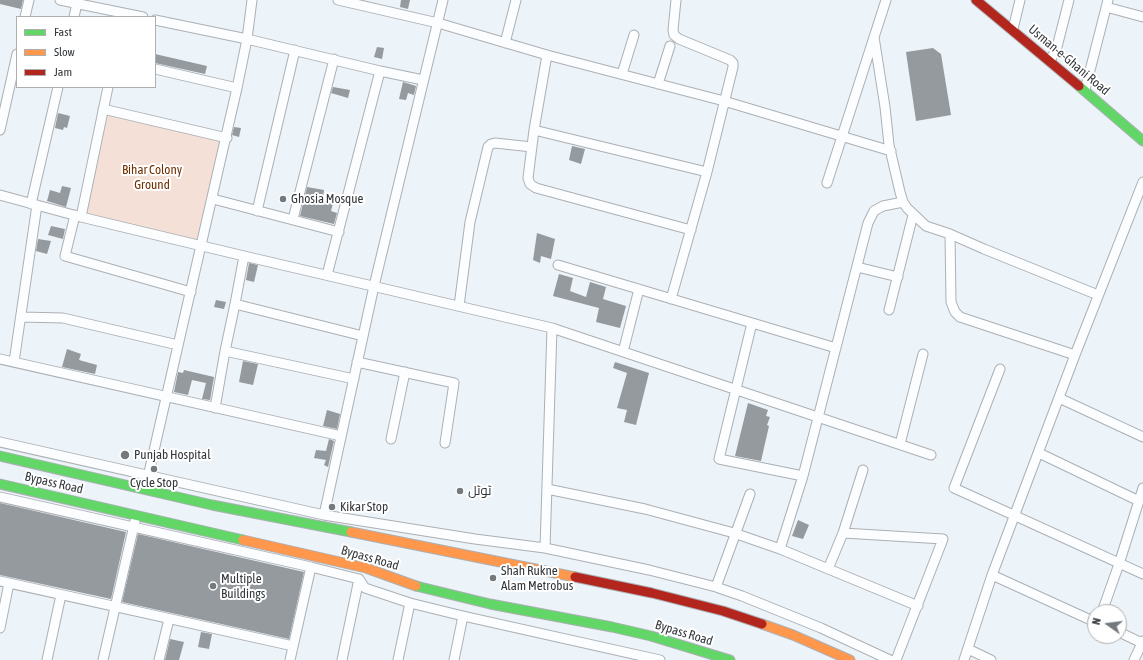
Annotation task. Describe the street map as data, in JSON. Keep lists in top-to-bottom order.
{
  "streets": {
    "main road": ["Usman-e-Ghani Road", "Bypass Road"]
  },
  "parks": ["Bihar Colony Ground"],
  "places": [
    "Ghosia Mosque",
    "Punjab Hospital",
    "Cycle Stop",
    "ٹوٹل",
    "Kikar Stop",
    "Shah Rukne Alam Metrobus",
    "Multiple Buildings"
  ],
  "legend": ["Fast", "Slow", "Jam"],
  "north": "left"
}
